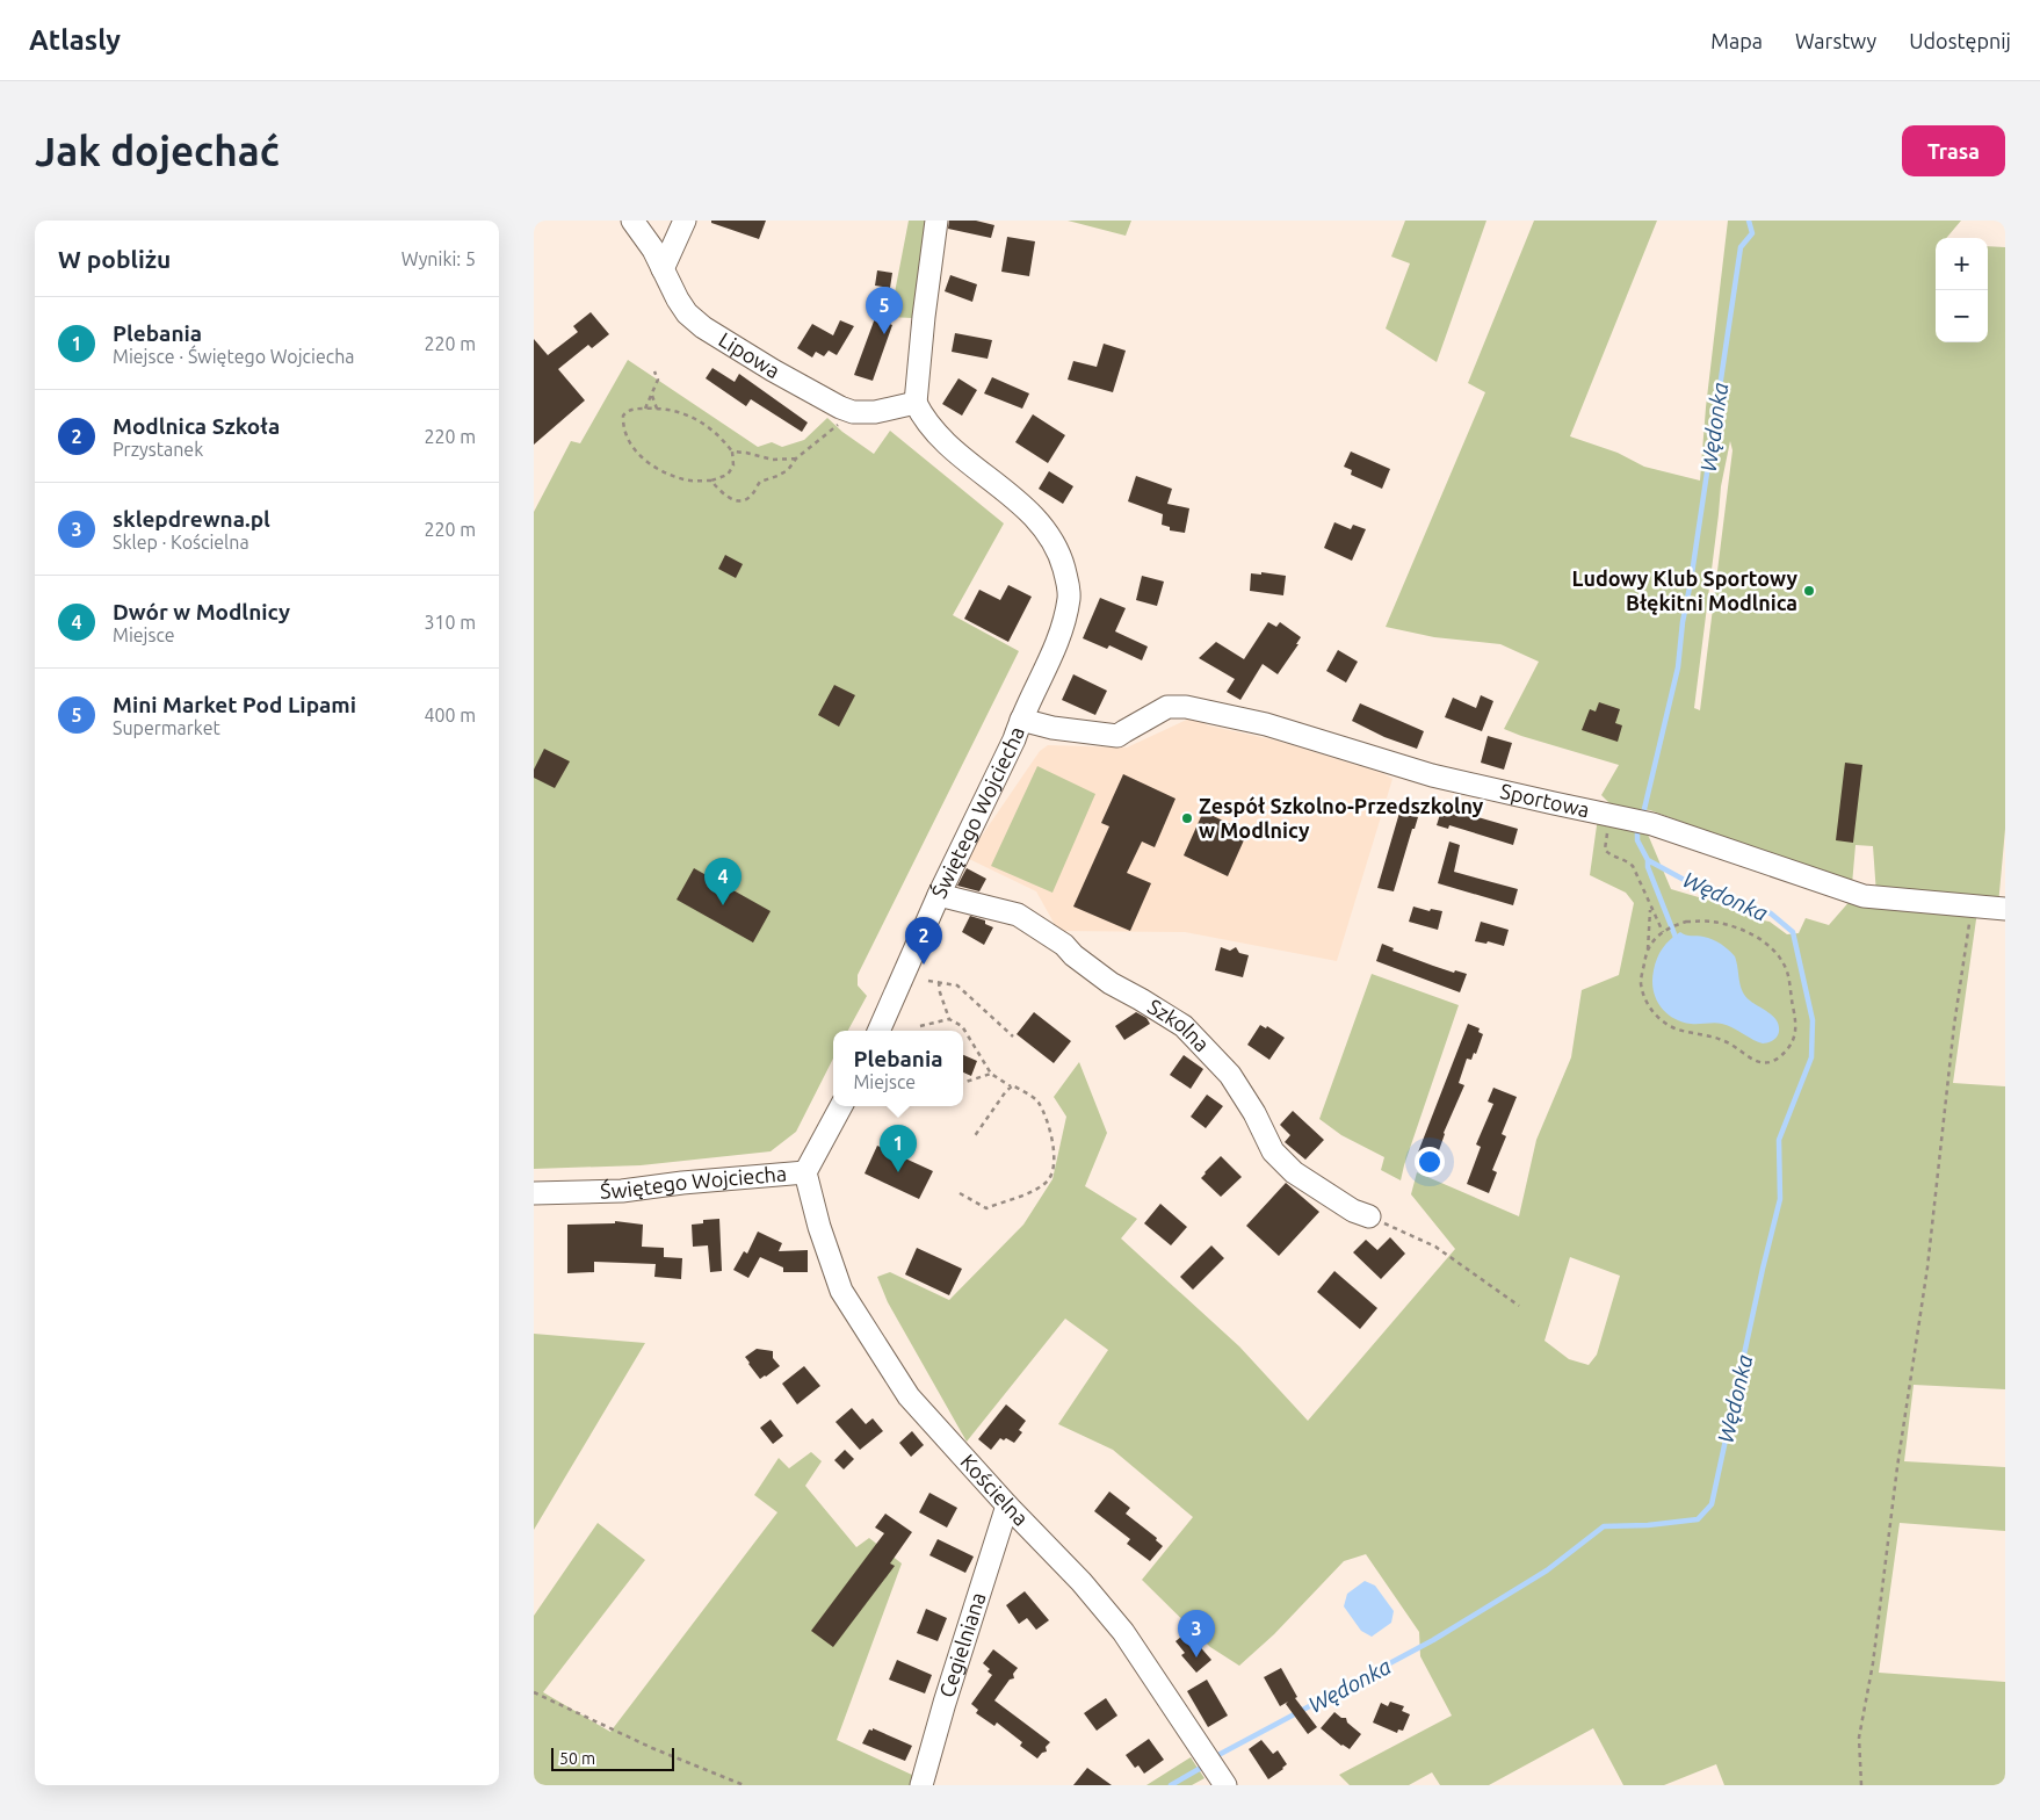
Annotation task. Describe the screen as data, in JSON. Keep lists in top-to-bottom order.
{
  "streets": {
    "street": [
      "Lipowa",
      "Sportowa",
      "Świętego Wojciecha",
      "Szkolna",
      "Kościelna",
      "Cegielniana"
    ]
  },
  "crossings": [
    ["Lipowa", "Świętego Wojciecha"],
    ["Sportowa", "Świętego Wojciecha"],
    ["Świętego Wojciecha", "Szkolna"],
    ["Świętego Wojciecha", "Kościelna"],
    ["Kościelna", "Cegielniana"]
  ],
  "water": ["Wędonka"],
  "places": ["Ludowy Klub Sportowy Błękitni Modlnica", "Zespół Szkolno-Przedszkolny w Modlnicy"],
  "scale_bar": "50 m",
  "page": {
    "header": "Atlasly",
    "nav": ["Mapa", "Warstwy", "Udostępnij"],
    "buttons": "Trasa",
    "title": "Jak dojechać",
    "heading": ["W pobliżu", "Wyniki: 5"],
    "map_buttons": ["+", "−"],
    "pins": [
      "5",
      "4",
      "2",
      "1",
      "3"
    ],
    "list": [
      {
        "mark": "1",
        "name": "Plebania",
        "note": "Miejsce · Świętego Wojciecha",
        "value": "220 m"
      },
      {
        "mark": "2",
        "name": "Modlnica Szkoła",
        "note": "Przystanek",
        "value": "220 m"
      },
      {
        "mark": "3",
        "name": "sklepdrewna.pl",
        "note": "Sklep · Kościelna",
        "value": "220 m"
      },
      {
        "mark": "4",
        "name": "Dwór w Modlnicy",
        "note": "Miejsce",
        "value": "310 m"
      },
      {
        "mark": "5",
        "name": "Mini Market Pod Lipami",
        "note": "Supermarket",
        "value": "400 m"
      }
    ],
    "popup": ["Plebania", "Miejsce"],
    "scale": "50 m"
  }
}
